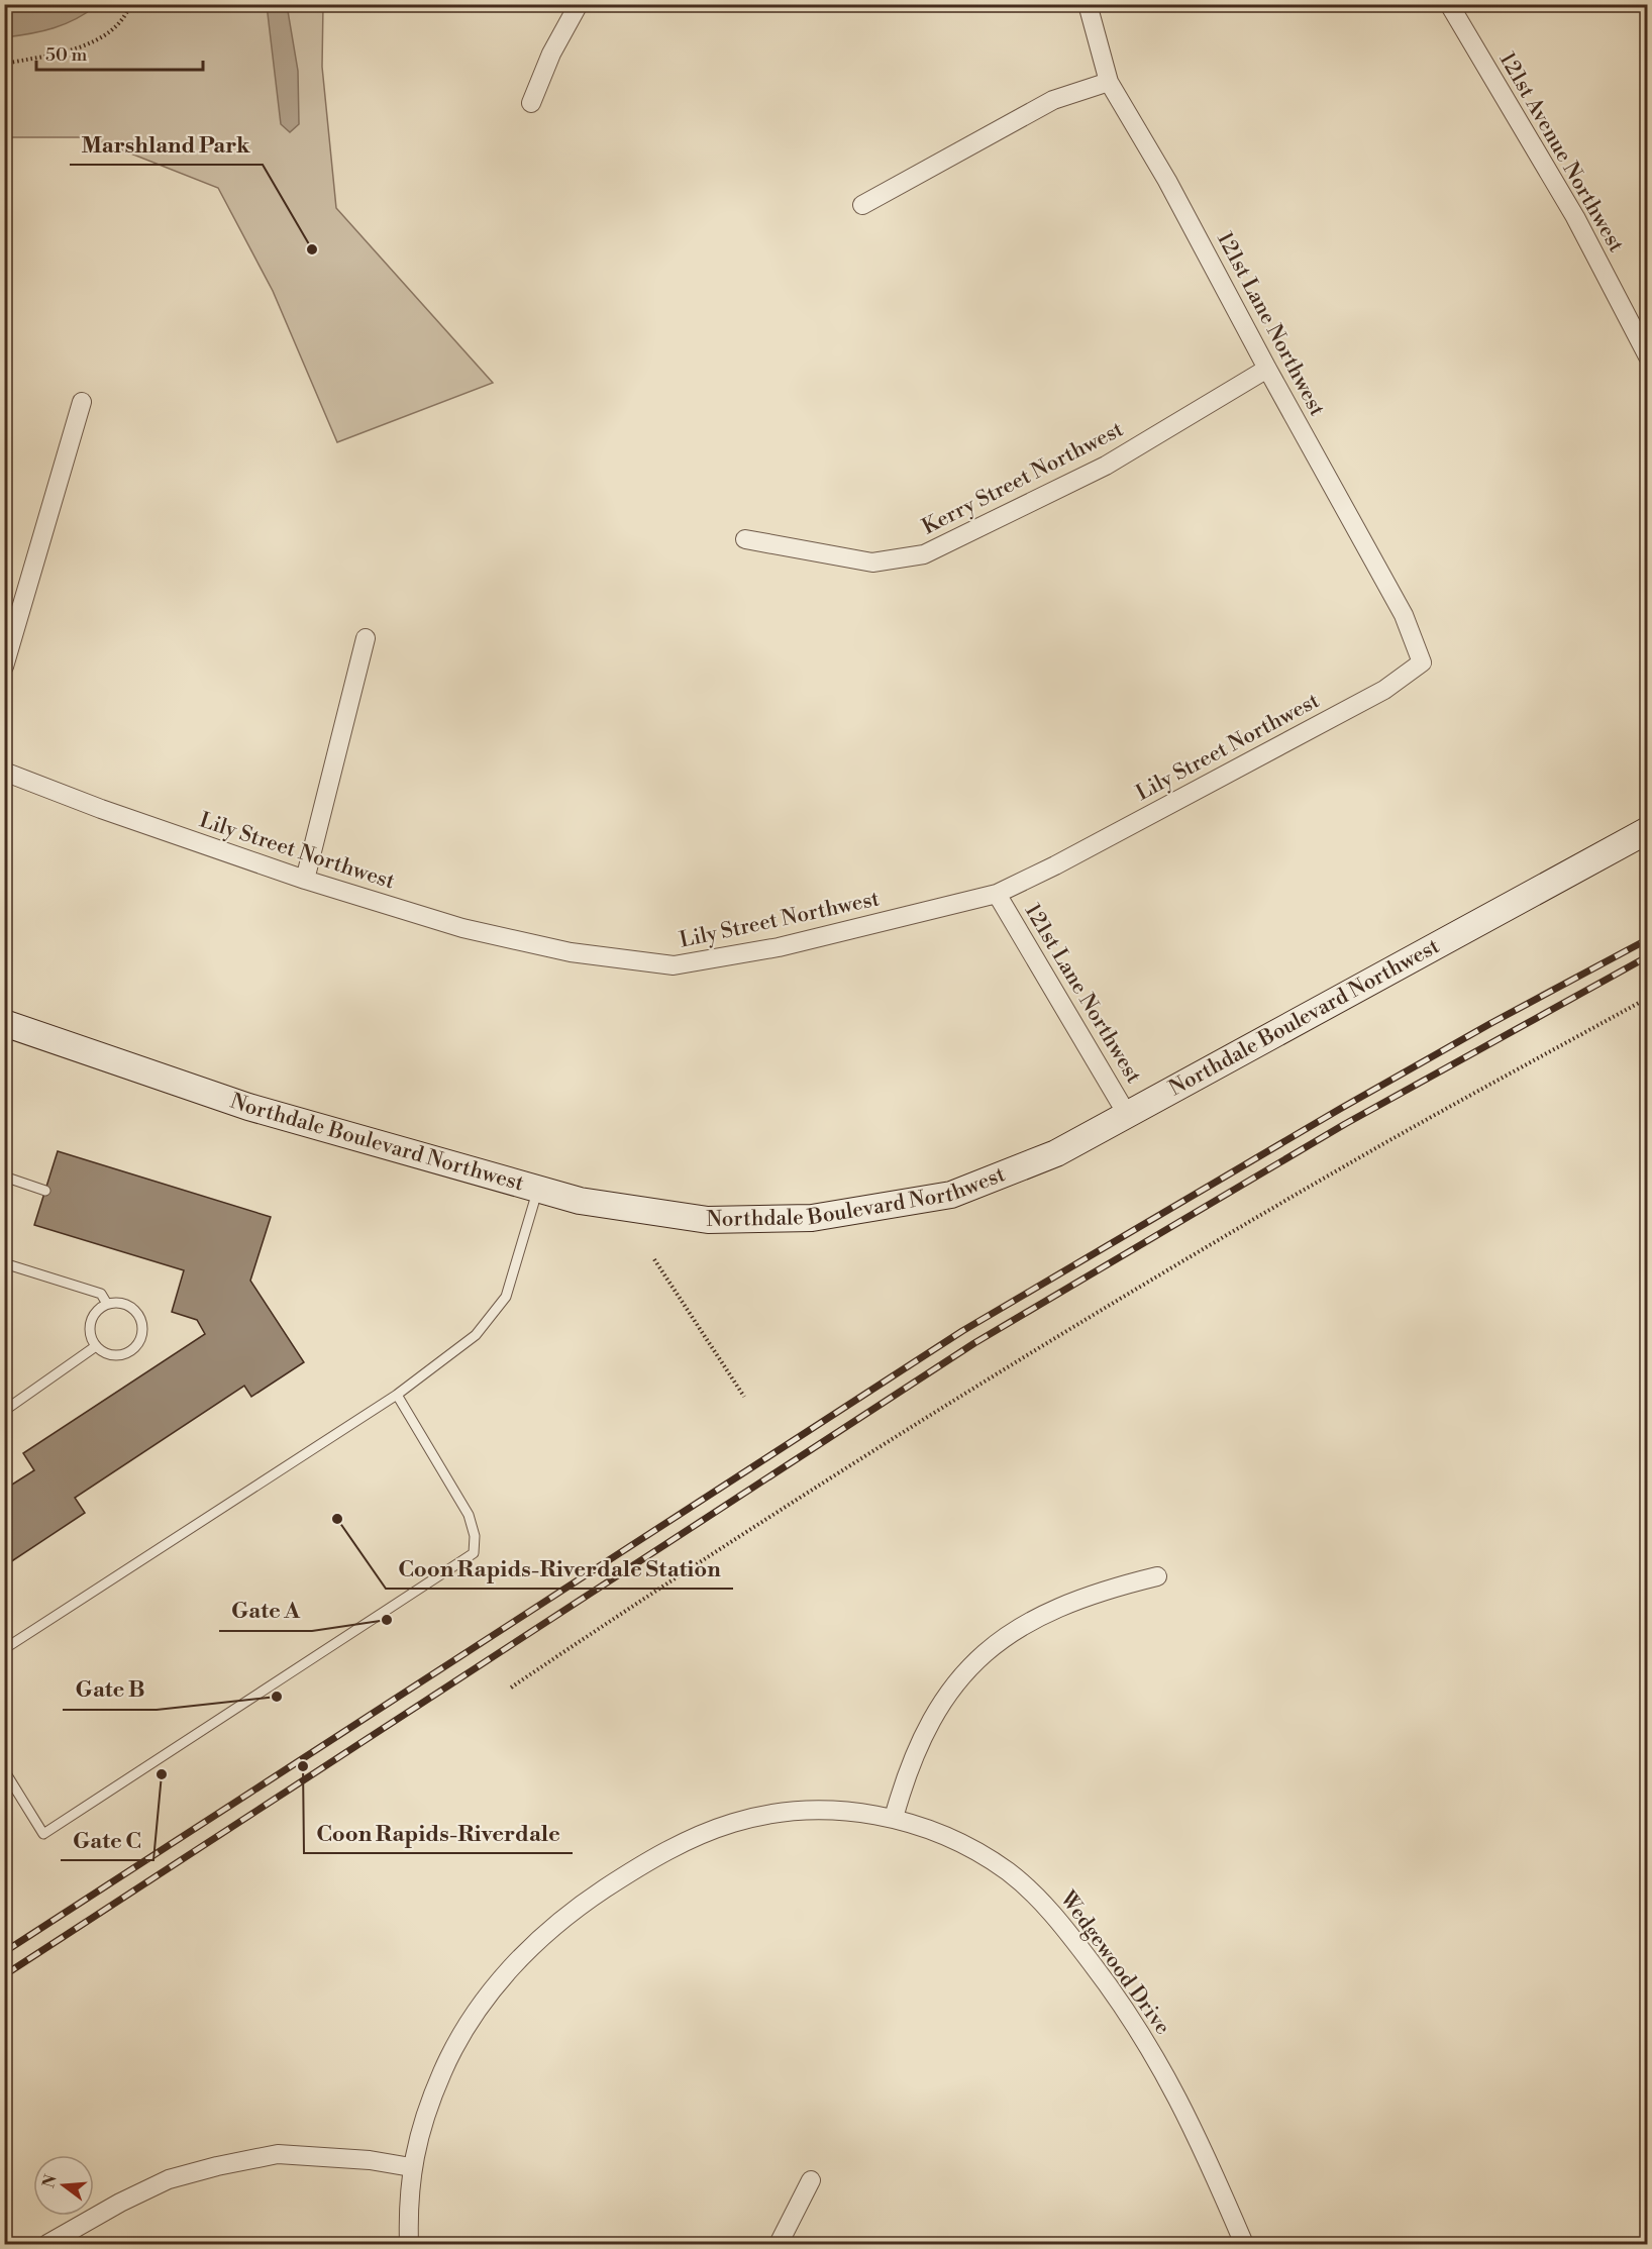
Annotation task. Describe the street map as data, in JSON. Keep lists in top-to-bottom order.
{
  "streets": {
    "street": [
      "121st Avenue Northwest",
      "121st Lane Northwest",
      "Kerry Street Northwest",
      "Lily Street Northwest",
      "Northdale Boulevard Northwest",
      "Wedgewood Drive"
    ]
  },
  "crossings": [
    ["121st Lane Northwest", "Kerry Street Northwest"],
    ["121st Lane Northwest", "Lily Street Northwest"],
    ["121st Lane Northwest", "Northdale Boulevard Northwest"]
  ],
  "places": [
    "Marshland Park",
    "Coon Rapids-Riverdale Station",
    "Gate A",
    "Gate B",
    "Coon Rapids-Riverdale",
    "Gate C"
  ],
  "scale_bar": "50 m",
  "north": "left"
}
